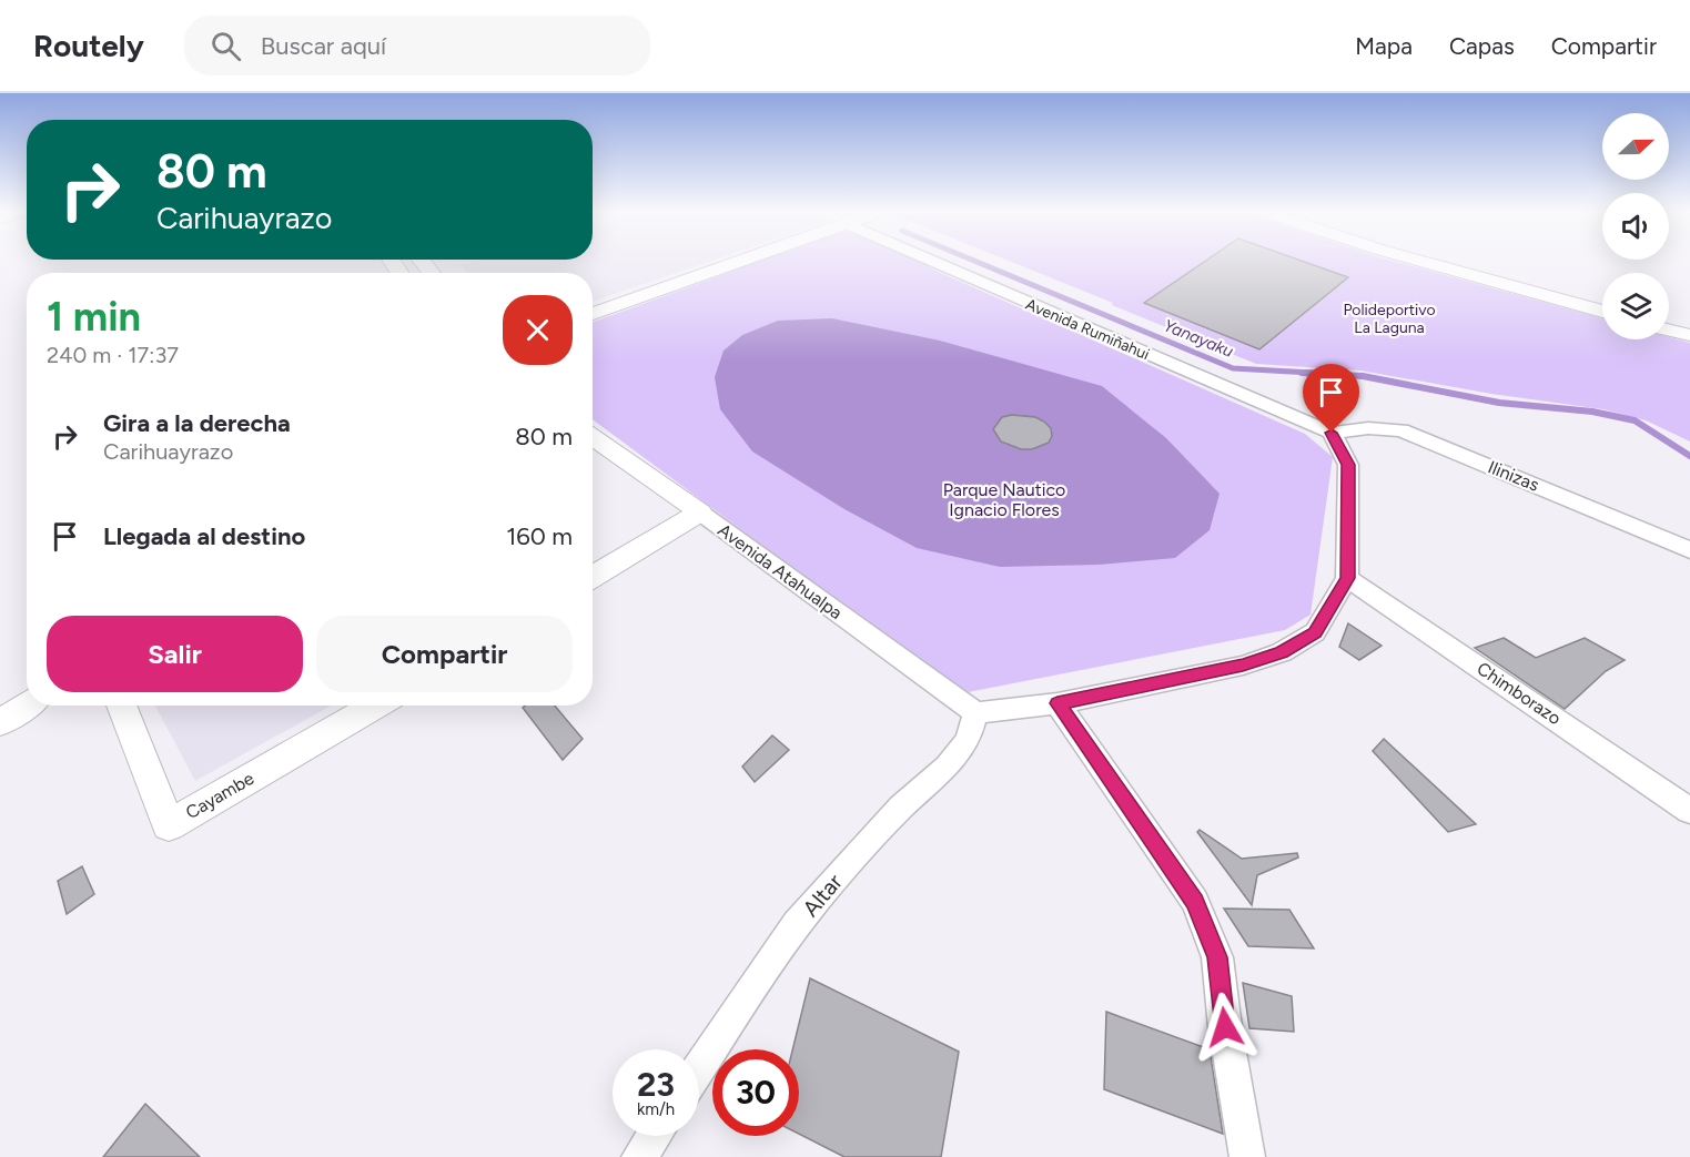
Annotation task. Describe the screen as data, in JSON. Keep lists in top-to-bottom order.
{
  "streets": {
    "street": [
      "Avenida Rumiñahui",
      "Ilinizas",
      "Avenida Atahualpa",
      "Chimborazo",
      "Cayambe",
      "Altar"
    ]
  },
  "crossings": [
    ["Avenida Rumiñahui", "Ilinizas"],
    ["Avenida Atahualpa", "Altar"]
  ],
  "water": ["Yanayaku"],
  "parks": ["Polideportivo La Laguna", "Parque Nautico Ignacio Flores"],
  "north": "right",
  "page": {
    "header": "Routely",
    "search": "Buscar aquí",
    "nav": ["Mapa", "Capas", "Compartir"],
    "turn": ["80 m", "Carihuayrazo"],
    "heading": ["1 min", "240 m · 17:37"],
    "list": [
      {
        "name": "Gira a la derecha",
        "note": "Carihuayrazo",
        "value": "80 m"
      },
      {
        "name": "Llegada al destino",
        "value": "160 m"
      }
    ],
    "buttons": ["Salir", "Compartir"],
    "speed": "23 km/h",
    "limit": "30"
  }
}
